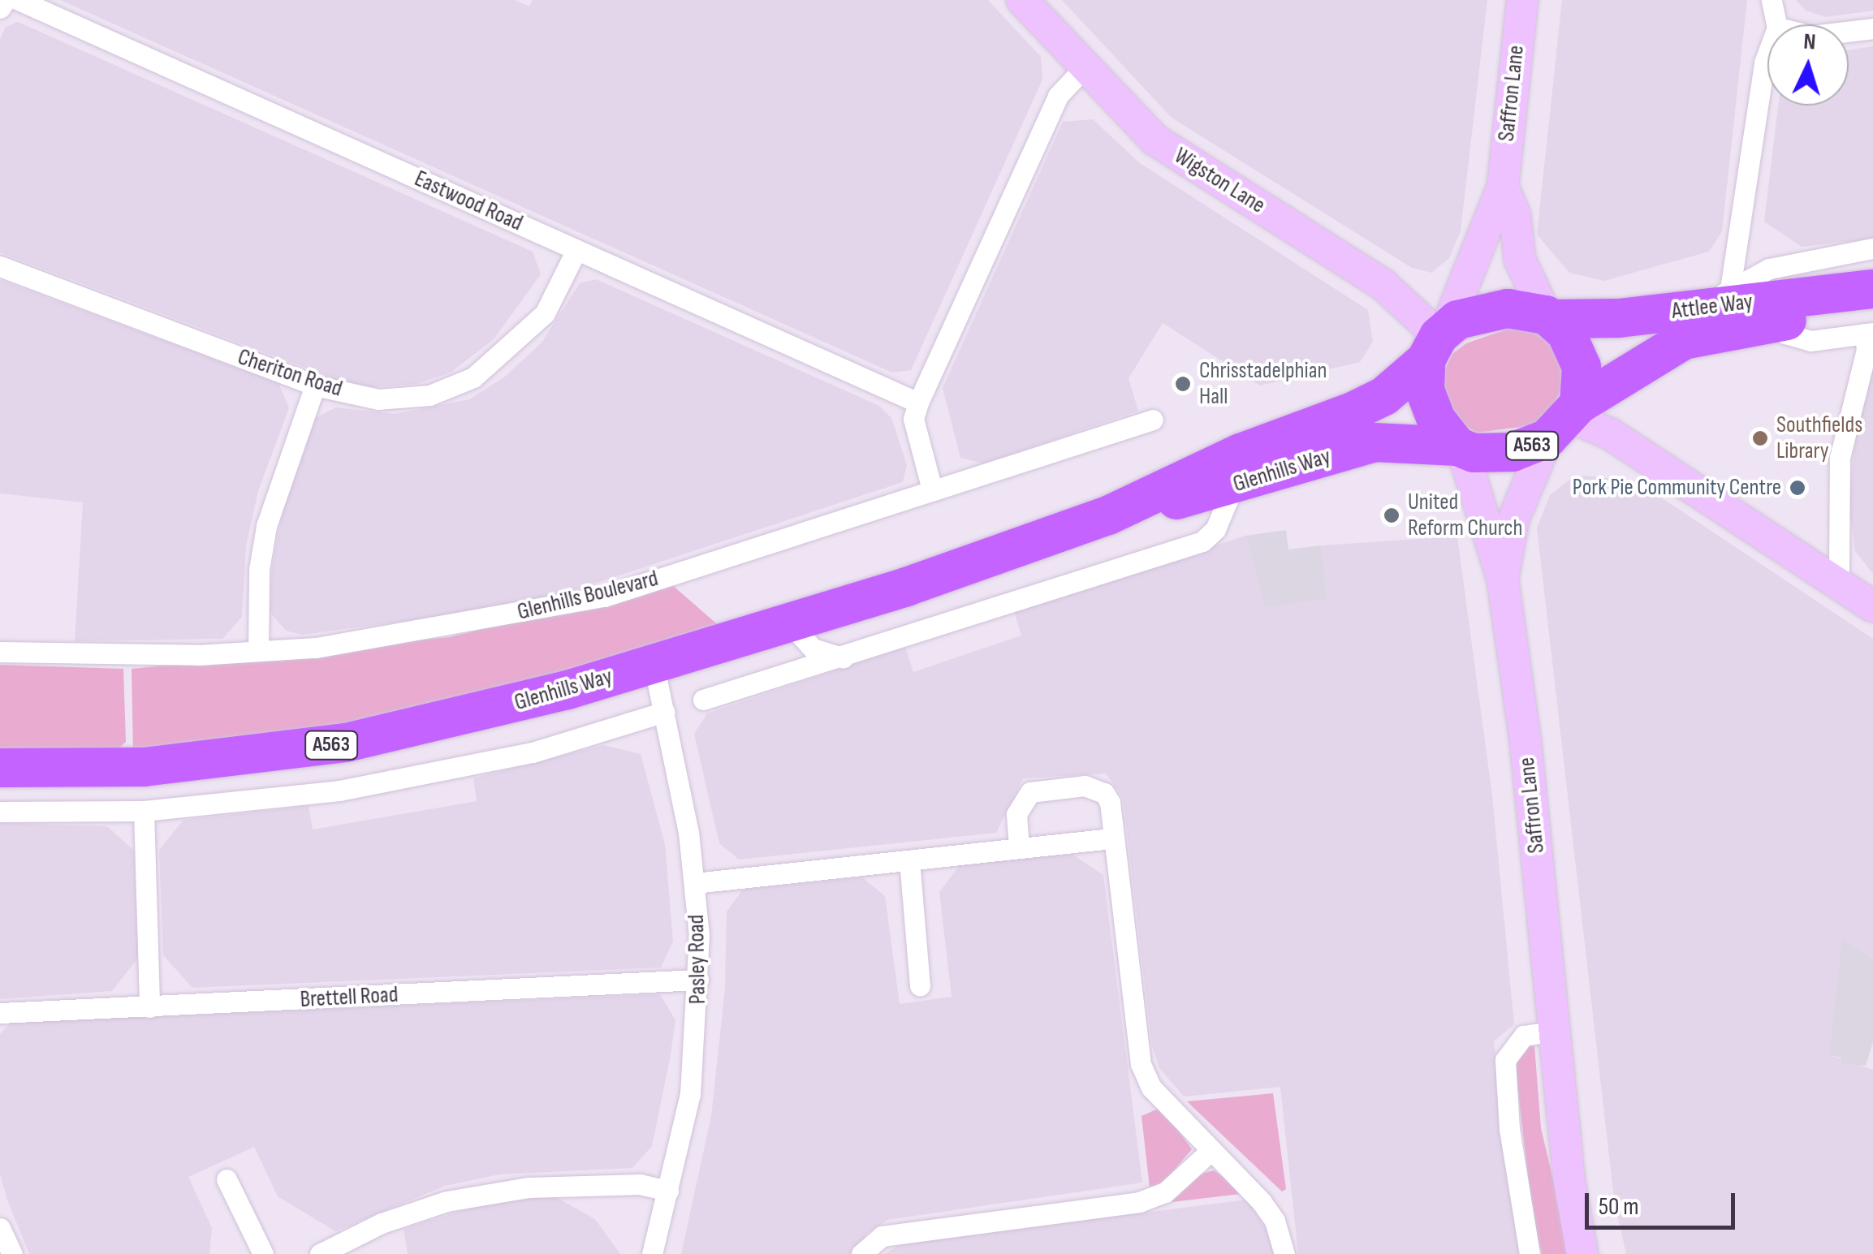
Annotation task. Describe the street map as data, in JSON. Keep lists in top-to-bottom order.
{
  "streets": {
    "highway": ["Attlee Way", "A563", "Glenhills Way"],
    "main road": ["Saffron Lane", "Wigston Lane"],
    "street": [
      "Eastwood Road",
      "Cheriton Road",
      "Glenhills Boulevard",
      "Pasley Road",
      "Brettell Road"
    ]
  },
  "crossings": [
    ["Saffron Lane", "Wigston Lane"],
    ["Saffron Lane", "Attlee Way"],
    ["Saffron Lane", "A563"],
    ["Saffron Lane", "Glenhills Way"],
    ["Wigston Lane", "Attlee Way"],
    ["Wigston Lane", "A563"],
    ["Wigston Lane", "Glenhills Way"],
    ["Eastwood Road", "Cheriton Road"],
    ["Attlee Way", "A563"],
    ["Attlee Way", "Glenhills Way"],
    ["A563", "Glenhills Way"],
    ["Glenhills Way", "Pasley Road"],
    ["Pasley Road", "Brettell Road"]
  ],
  "places": [
    "Chrisstadelphian Hall",
    "Southfields Library",
    "Pork Pie Community Centre",
    "United Reform Church"
  ],
  "scale_bar": "50 m",
  "north": "top"
}
